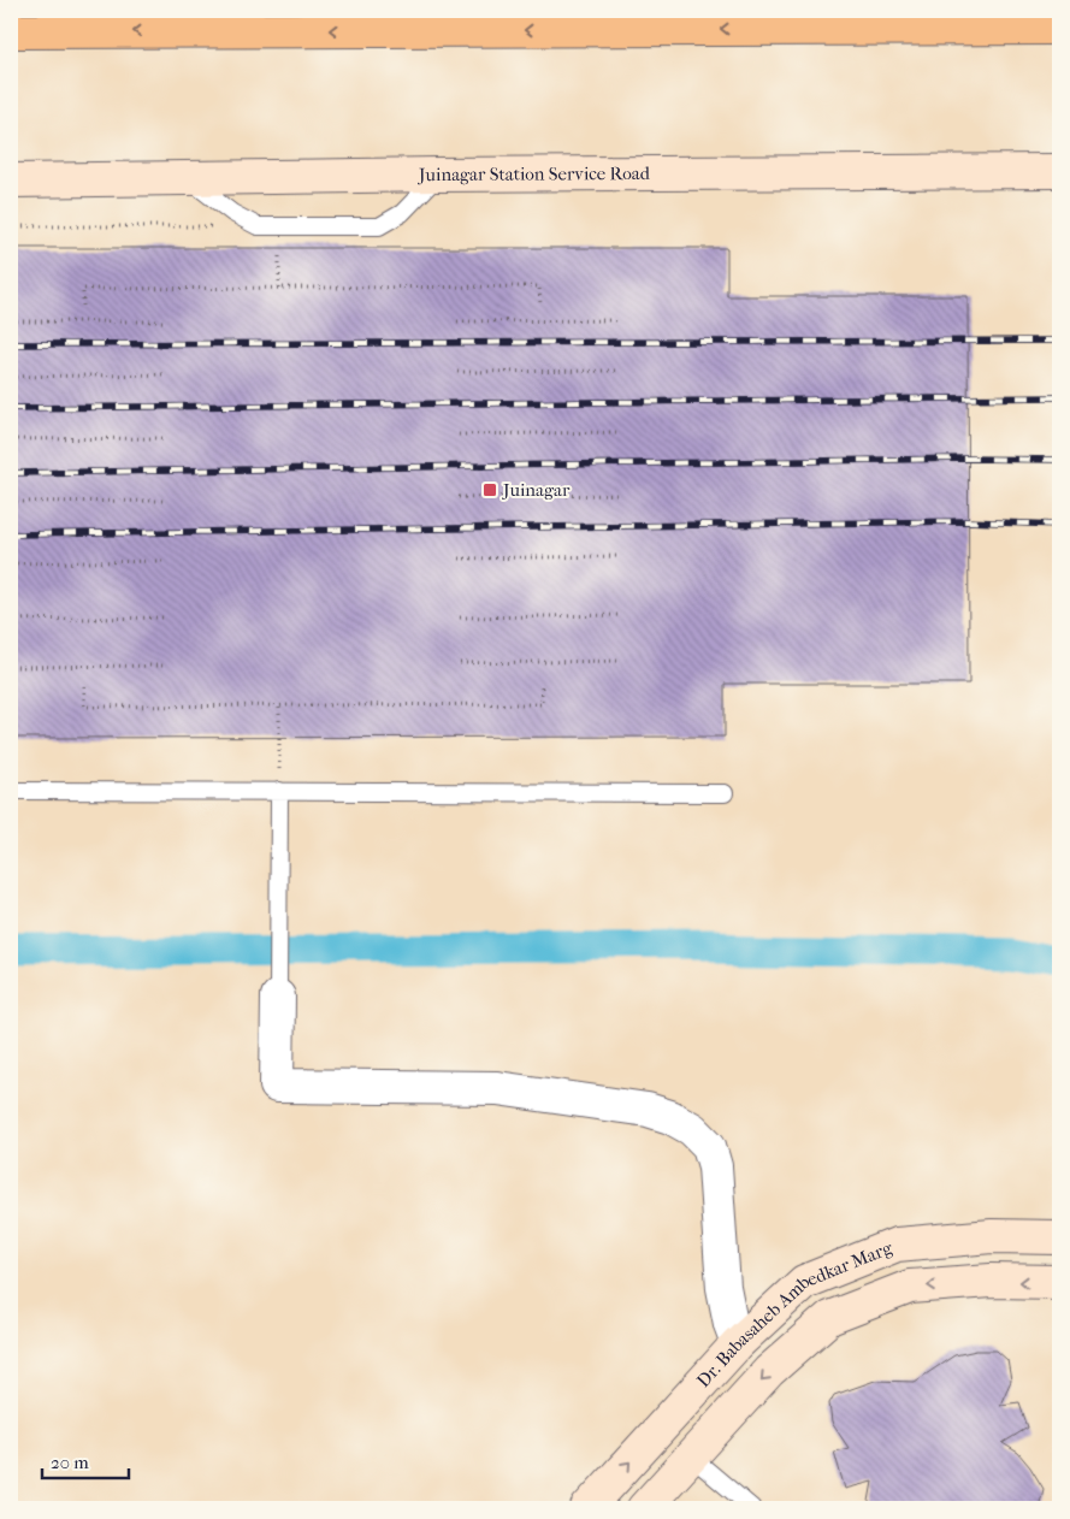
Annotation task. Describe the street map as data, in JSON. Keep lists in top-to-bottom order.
{
  "streets": {
    "main road": ["Juinagar Station Service Road", "Dr. Babasaheb Ambedkar Marg"]
  },
  "places": {
    "transit": ["Juinagar"]
  },
  "scale_bar": "20 m"
}
